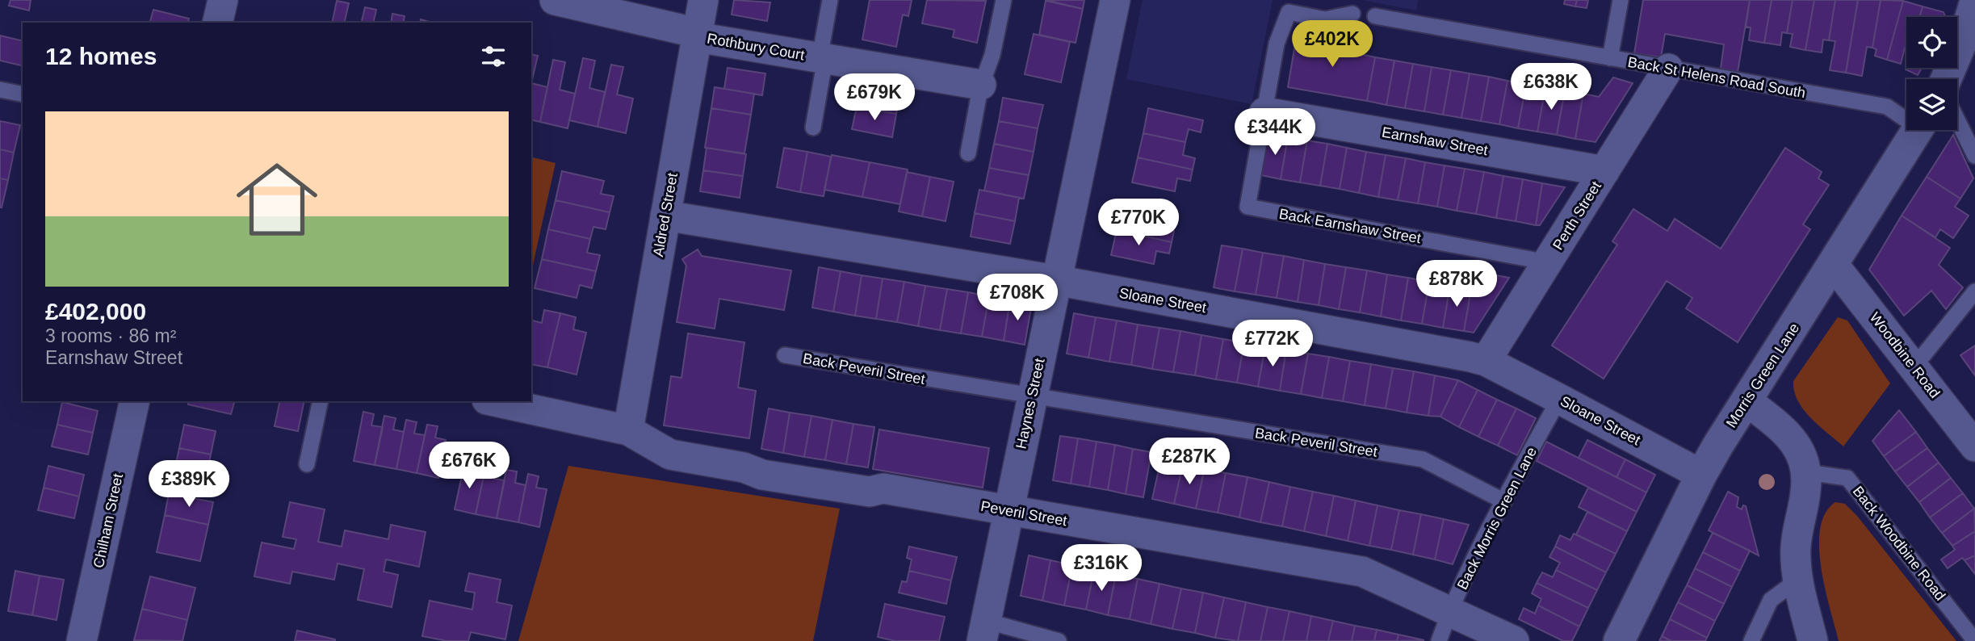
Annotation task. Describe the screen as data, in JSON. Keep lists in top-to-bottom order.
{
  "streets": {
    "street": [
      "Rothbury Court",
      "Earnshaw Street",
      "Aldred Street",
      "Perth Street",
      "Sloane Street",
      "Woodbine Road",
      "Morris Green Lane",
      "Haynes Street",
      "Peveril Street",
      "Chilham Street"
    ],
    "lane": [
      "Back St Helens Road South",
      "Back Earnshaw Street",
      "Back Peveril Street",
      "Back Morris Green Lane",
      "Back Woodbine Road"
    ]
  },
  "crossings": [
    ["Rothbury Court", "Aldred Street"],
    ["Back St Helens Road South", "Perth Street"],
    ["Earnshaw Street", "Perth Street"],
    ["Earnshaw Street", "Back Earnshaw Street"],
    ["Aldred Street", "Sloane Street"],
    ["Aldred Street", "Peveril Street"],
    ["Perth Street", "Back Earnshaw Street"],
    ["Perth Street", "Sloane Street"],
    ["Sloane Street", "Morris Green Lane"],
    ["Sloane Street", "Haynes Street"],
    ["Sloane Street", "Back Morris Green Lane"],
    ["Woodbine Road", "Morris Green Lane"],
    ["Back Peveril Street", "Haynes Street"],
    ["Back Peveril Street", "Back Morris Green Lane"],
    ["Haynes Street", "Peveril Street"],
    ["Peveril Street", "Back Morris Green Lane"]
  ],
  "page": {
    "price": [
      "£402K",
      "£638K",
      "£679K",
      "£344K",
      "£770K",
      "£878K",
      "£708K",
      "£772K",
      "£287K",
      "£676K",
      "£389K",
      "£316K"
    ],
    "heading": "12 homes",
    "list": [
      {
        "name": "£402,000",
        "note": "3 rooms · 86 m² · Earnshaw Street"
      }
    ]
  }
}
